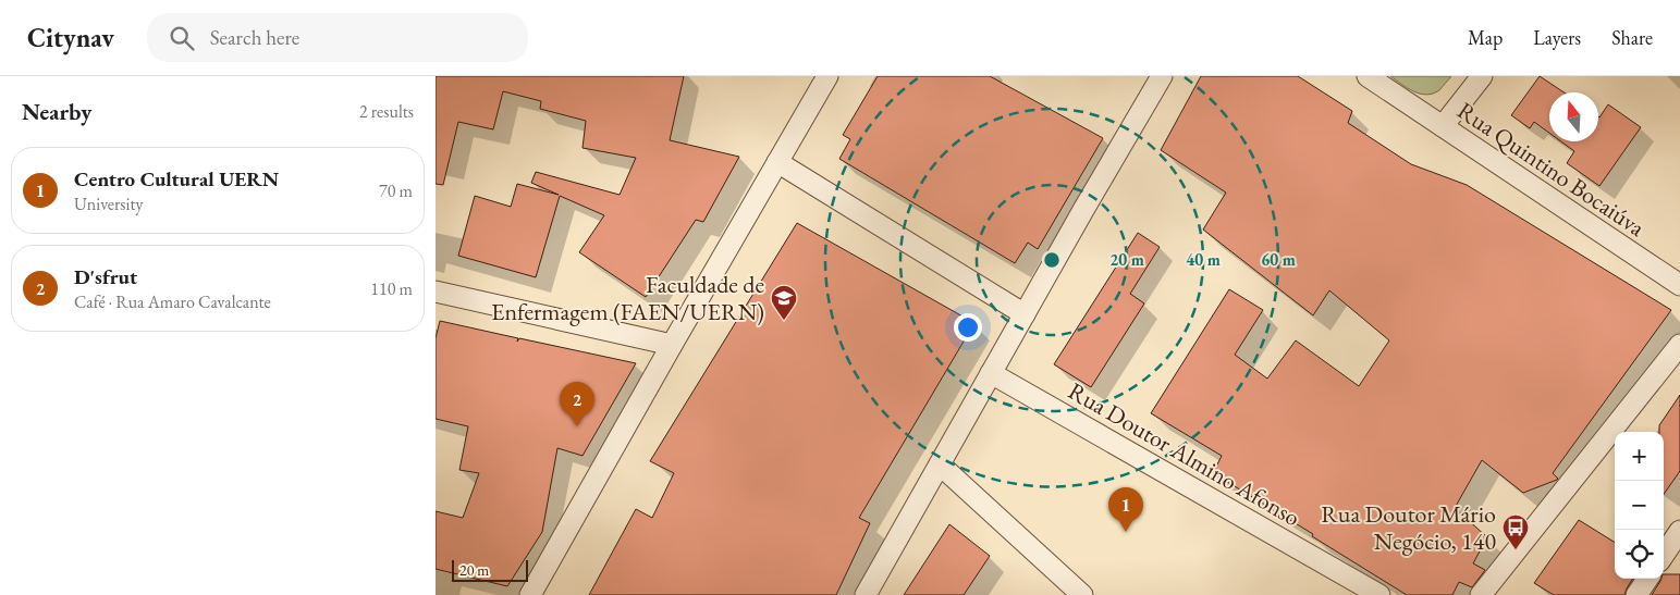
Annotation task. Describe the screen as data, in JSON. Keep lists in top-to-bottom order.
{
  "streets": {
    "street": ["Rua Quintino Bocaiúva", "Rua Doutor Almino Afonso"]
  },
  "places": {
    "school or university": ["Faculdade de Enfermagem (FAEN/UERN)"],
    "bus stop": ["Rua Doutor Mário Negócio, 140"]
  },
  "scale_bar": "20 m",
  "north": "top",
  "page": {
    "header": "Citynav",
    "search": "Search here",
    "nav": ["Map", "Layers", "Share"],
    "heading": ["Nearby", "2 results"],
    "list": [
      {
        "mark": "1",
        "name": "Centro Cultural UERN",
        "note": "University",
        "value": "70 m"
      },
      {
        "mark": "2",
        "name": "D'sfrut",
        "note": "Café · Rua Amaro Cavalcante",
        "value": "110 m"
      }
    ],
    "pins": ["2", "1"],
    "map_buttons": ["+", "−"],
    "scale": "20 m"
  },
  "rings": ["20 m", "40 m", "60 m"]
}
